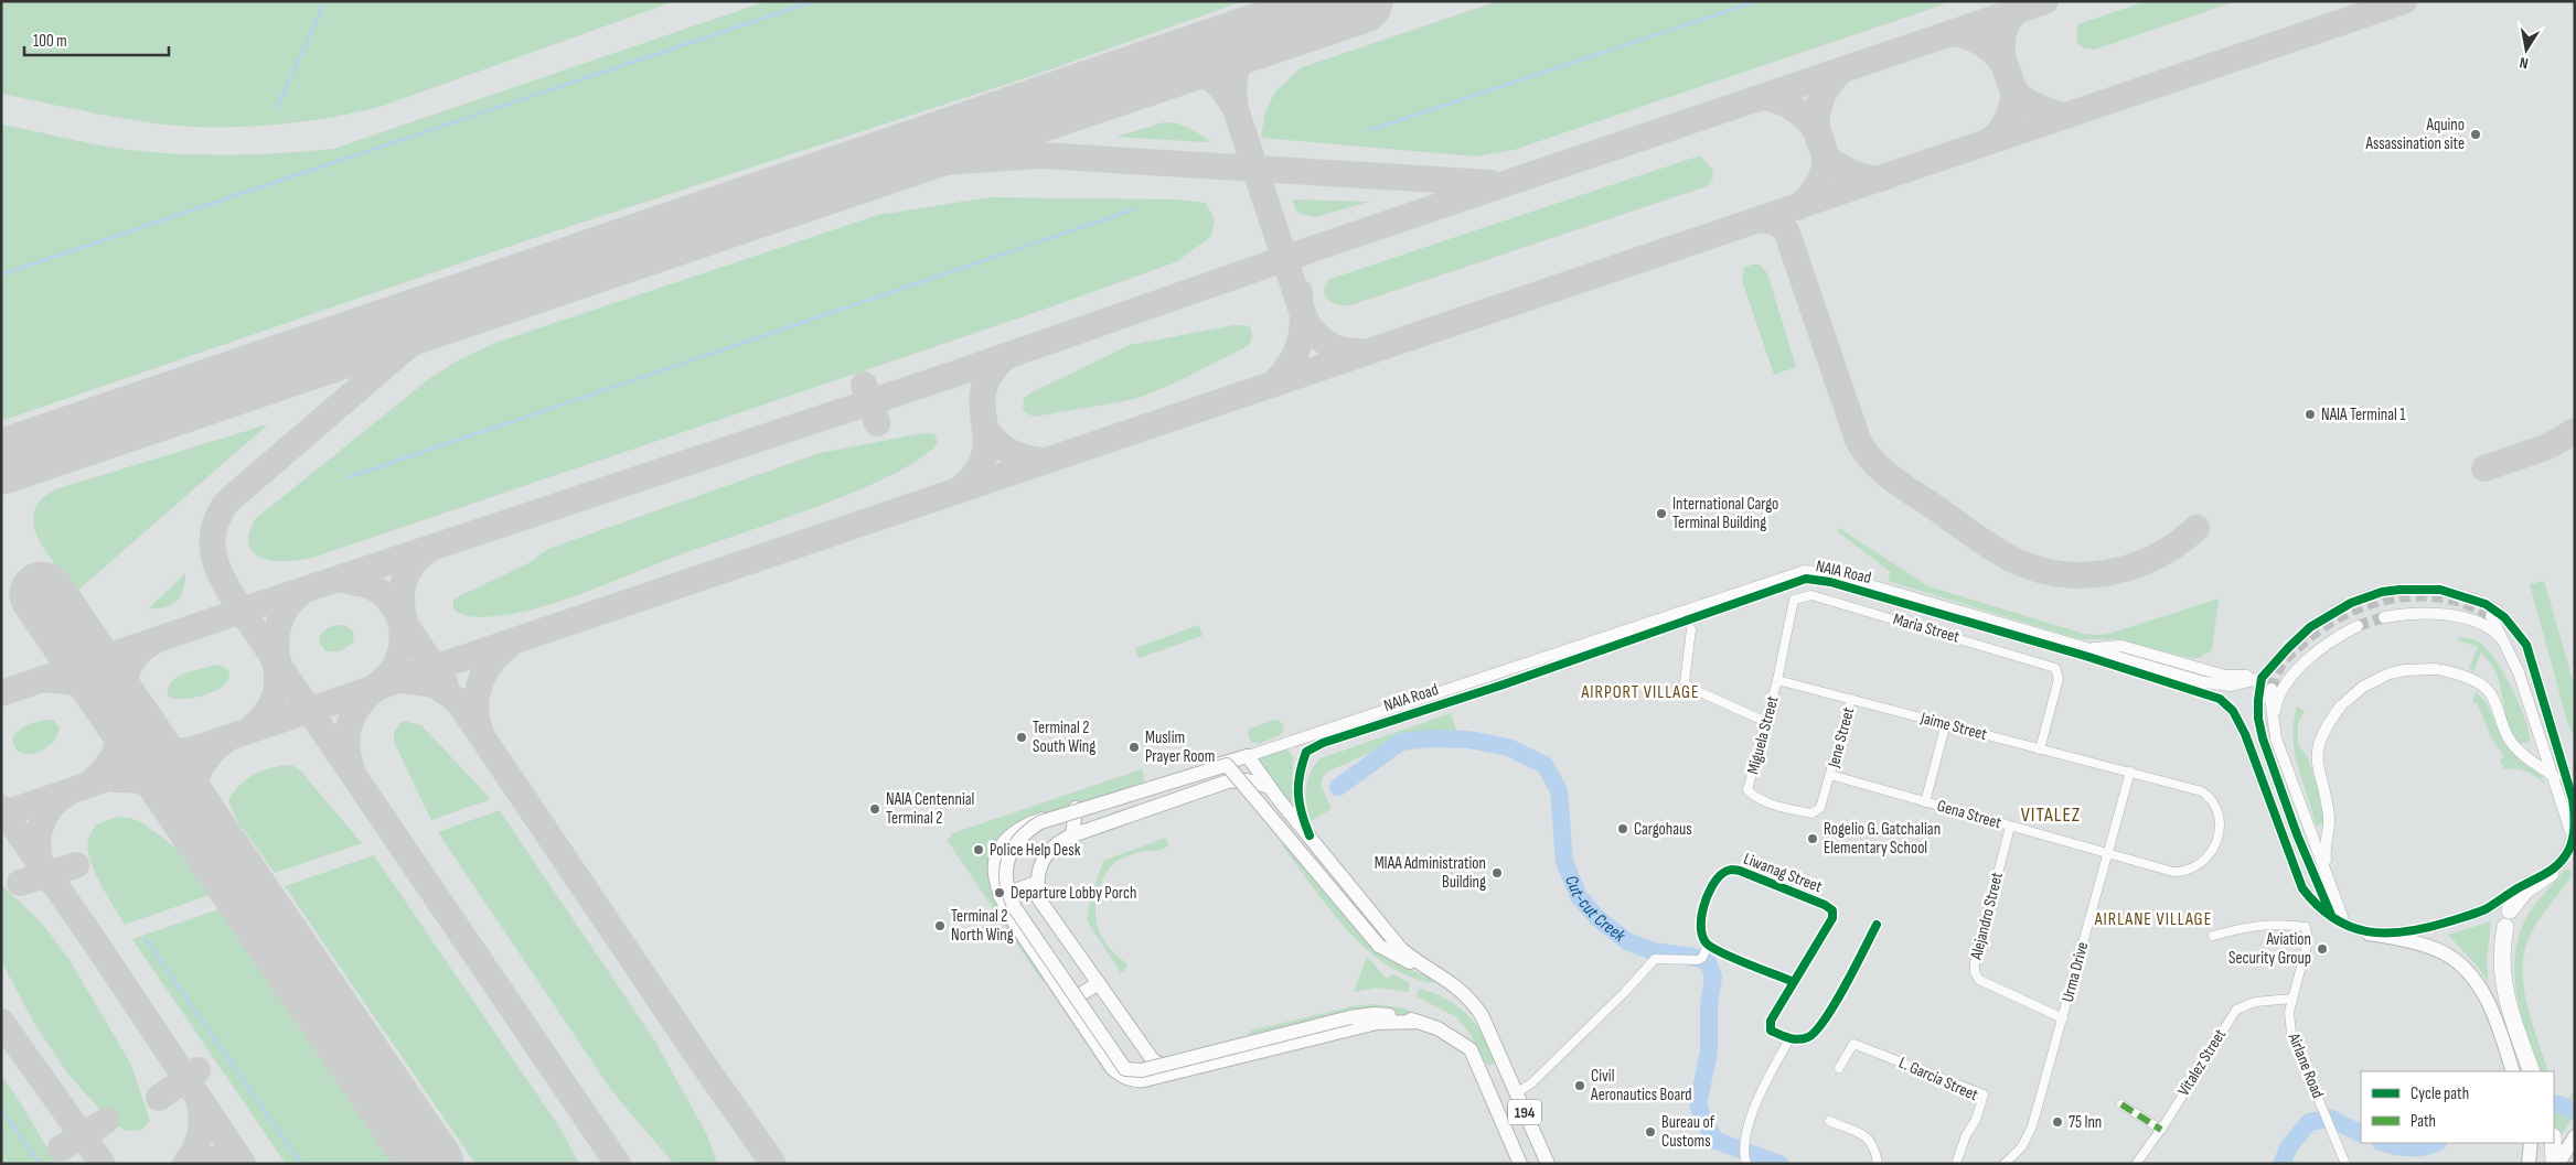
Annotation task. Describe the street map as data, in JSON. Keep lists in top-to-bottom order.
{
  "streets": {
    "main road": ["NAIA Road", "194"],
    "street": [
      "Maria Street",
      "Jaime Street",
      "Miguela Street",
      "Jene Street",
      "Gena Street",
      "Liwanag Street",
      "Alejandro Street",
      "Urma Drive",
      "Vitalez Street",
      "Airlane Road",
      "L. Garcia Street"
    ]
  },
  "crossings": [
    ["Maria Street", "Jaime Street"],
    ["Maria Street", "Miguela Street"],
    ["Jaime Street", "Miguela Street"],
    ["Jaime Street", "Jene Street"],
    ["Jaime Street", "Gena Street"],
    ["Jaime Street", "Urma Drive"],
    ["Miguela Street", "Jene Street"],
    ["Jene Street", "Gena Street"],
    ["Gena Street", "Alejandro Street"],
    ["Gena Street", "Urma Drive"],
    ["Alejandro Street", "Urma Drive"],
    ["Vitalez Street", "Airlane Road"]
  ],
  "districts": ["AIRPORT VILLAGE", "VITALEZ", "AIRLANE VILLAGE"],
  "water": ["Cut-cut Creek"],
  "places": [
    "Aquino Assassination site",
    "NAIA Terminal 1",
    "International Cargo Terminal Building",
    "Terminal 2 South Wing",
    "Muslim Prayer Room",
    "NAIA Centennial Terminal 2",
    "Cargohaus",
    "Rogelio G. Gatchalian Elementary School",
    "Police Help Desk",
    "MIAA Administration Building",
    "Departure Lobby Porch",
    "Terminal 2 North Wing",
    "Aviation Security Group",
    "Civil Aeronautics Board",
    "75 Inn",
    "Bureau of Customs"
  ],
  "legend": ["Cycle path", "Path"],
  "scale_bar": "100 m",
  "north": "bottom"
}
